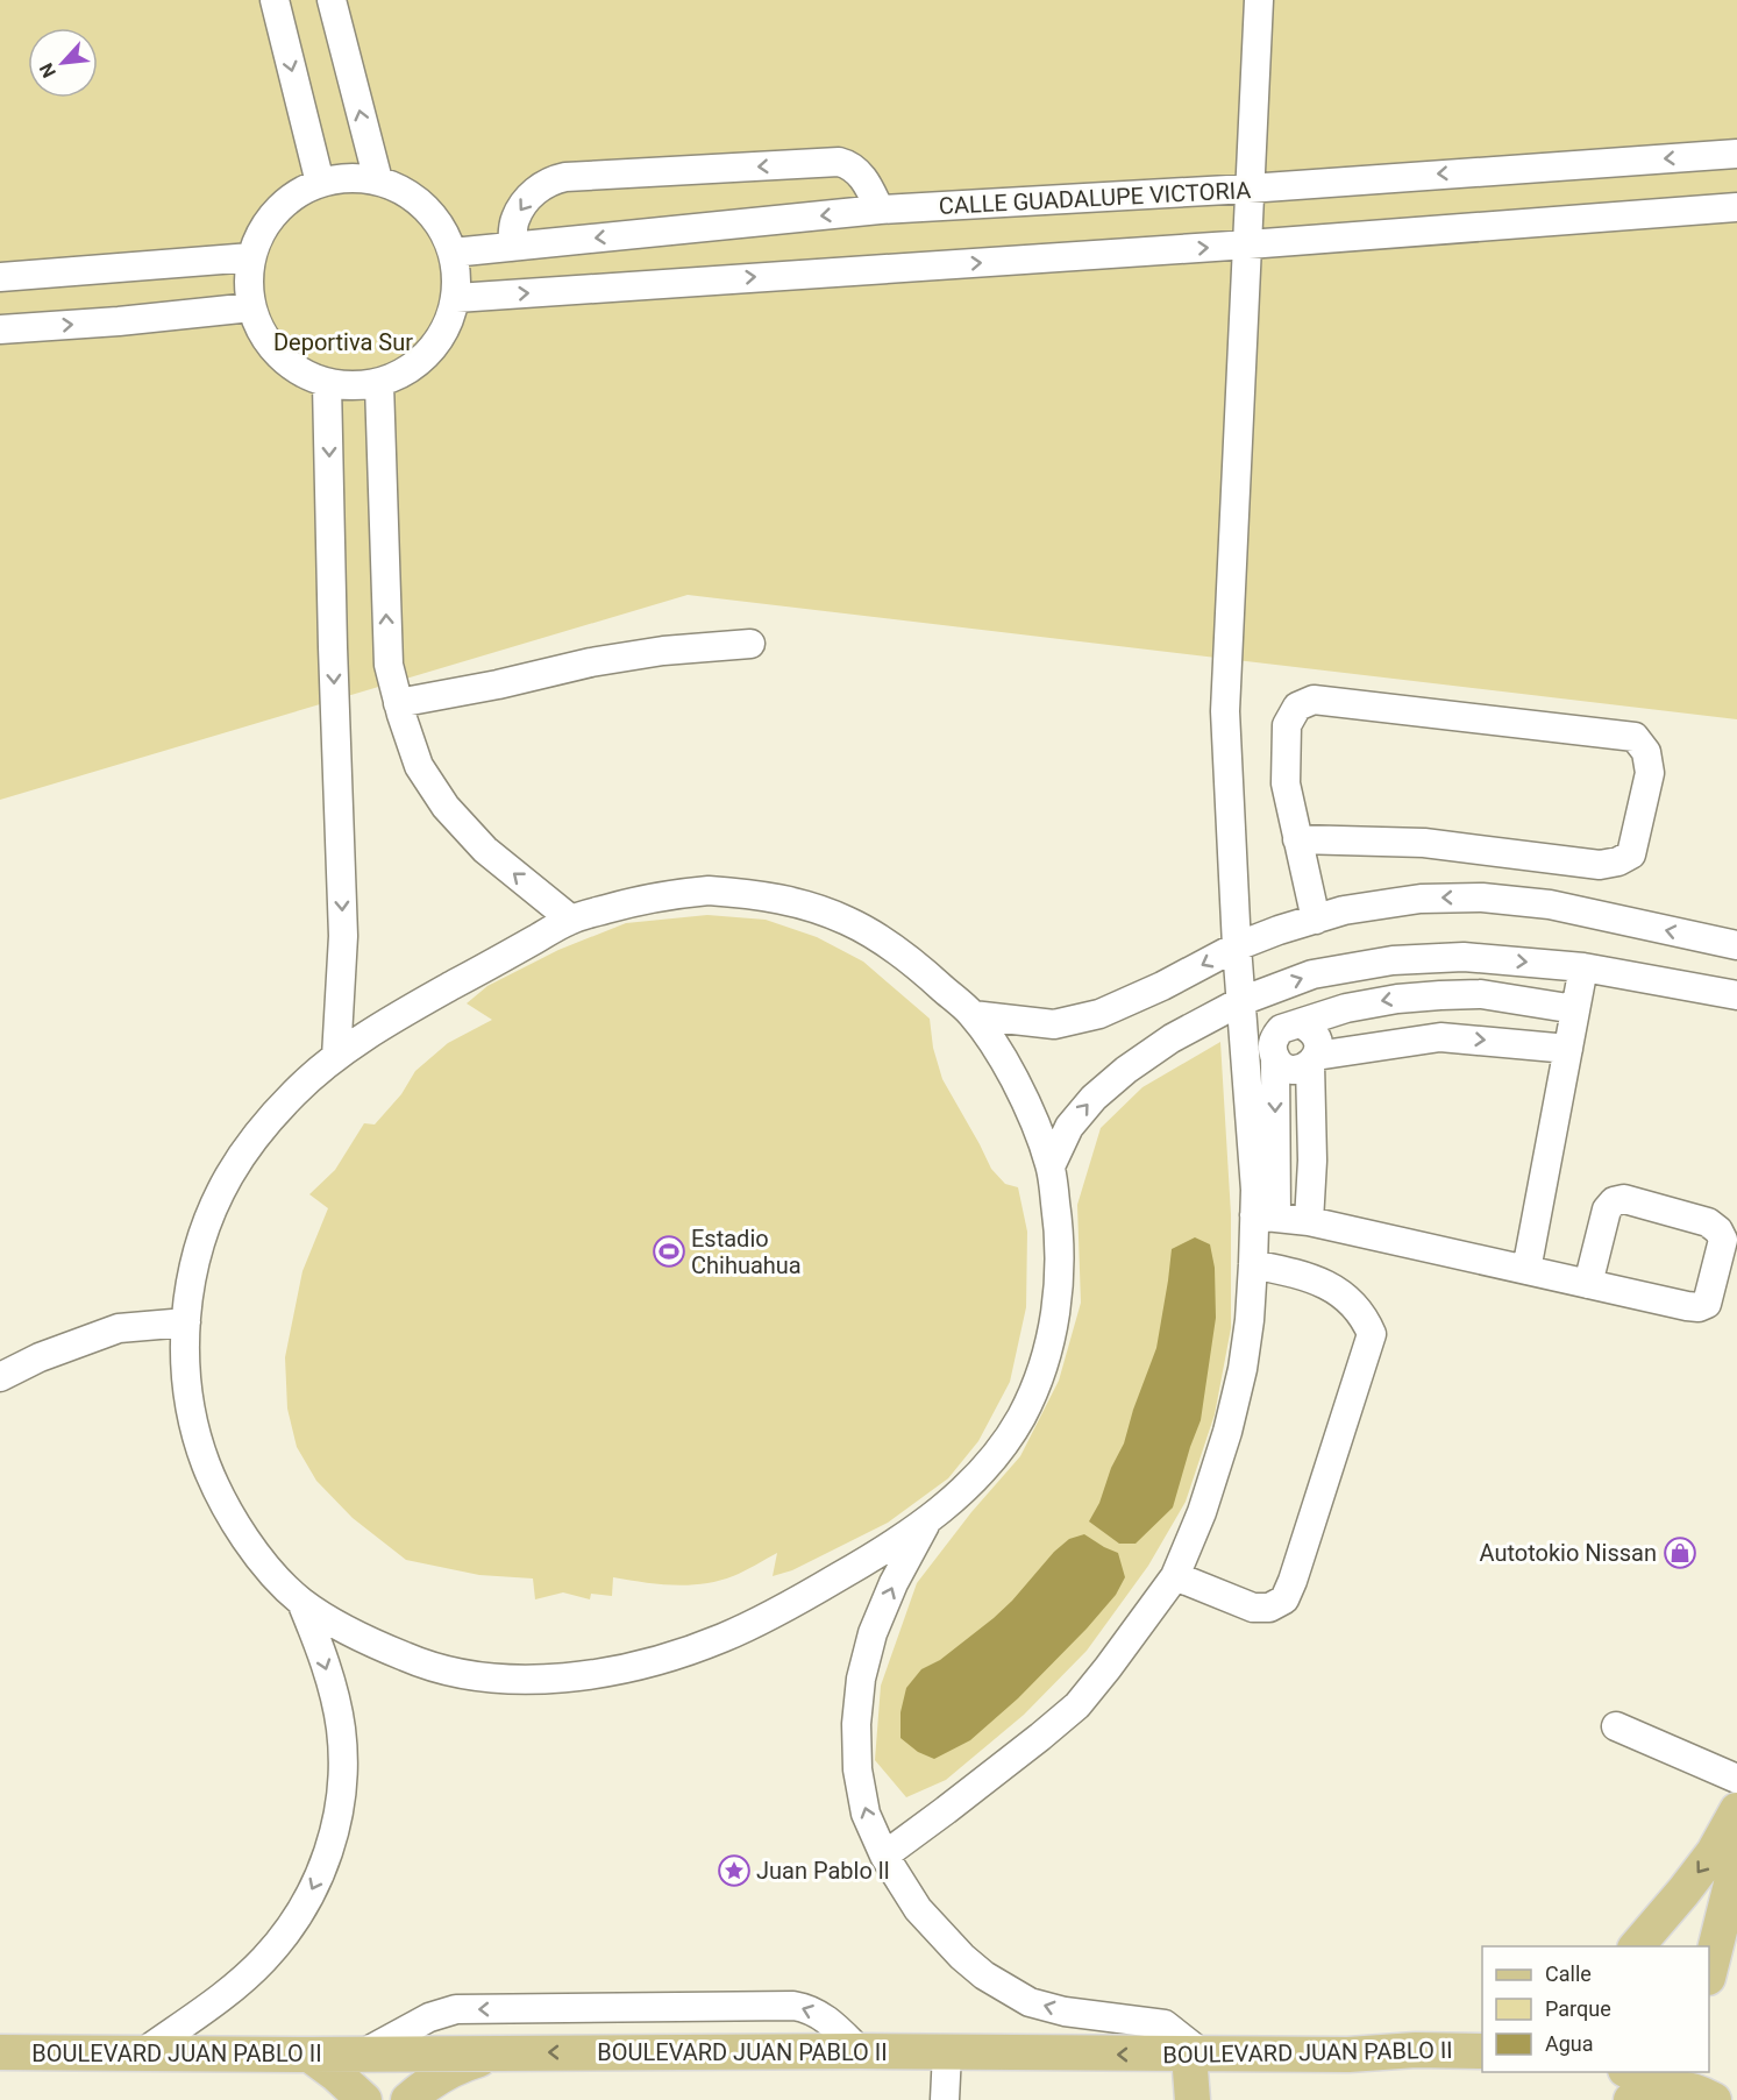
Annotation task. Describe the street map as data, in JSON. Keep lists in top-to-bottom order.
{
  "streets": {
    "main road": ["BOULEVARD JUAN PABLO II"],
    "lane": ["CALLE GUADALUPE VICTORIA"]
  },
  "one_way": ["BOULEVARD JUAN PABLO II"],
  "parks": ["Deportiva Sur"],
  "places": {
    "sports": ["Estadio Chihuahua"],
    "shop": ["Autotokio Nissan"],
    "place": ["Juan Pablo ll"]
  },
  "legend": ["Calle", "Parque", "Agua"],
  "north": "bottom left"
}
